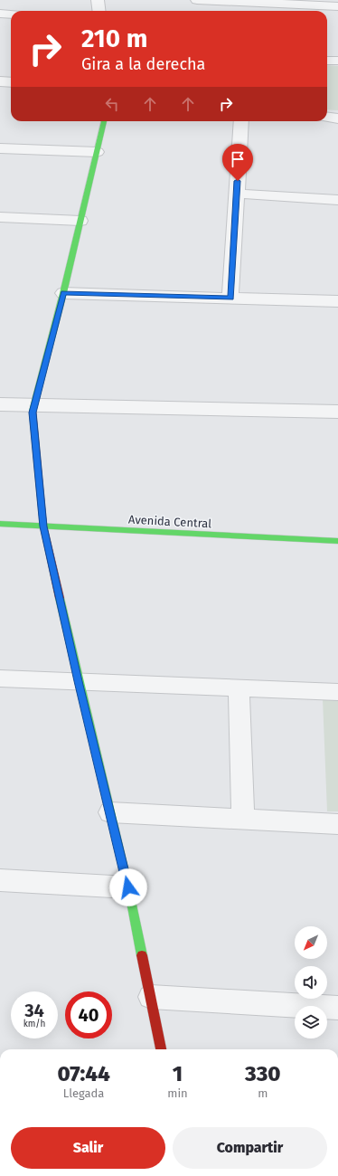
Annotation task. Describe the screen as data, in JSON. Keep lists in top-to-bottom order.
{
  "streets": {
    "street": ["Avenida Central"]
  },
  "north": "bottom left",
  "page": {
    "turn": ["210 m", "Gira a la derecha"],
    "speed": "34 km/h",
    "limit": "40",
    "eta": [
      "07:44",
      "Llegada",
      "1",
      "min",
      "330",
      "m"
    ],
    "buttons": ["Salir", "Compartir"]
  }
}
